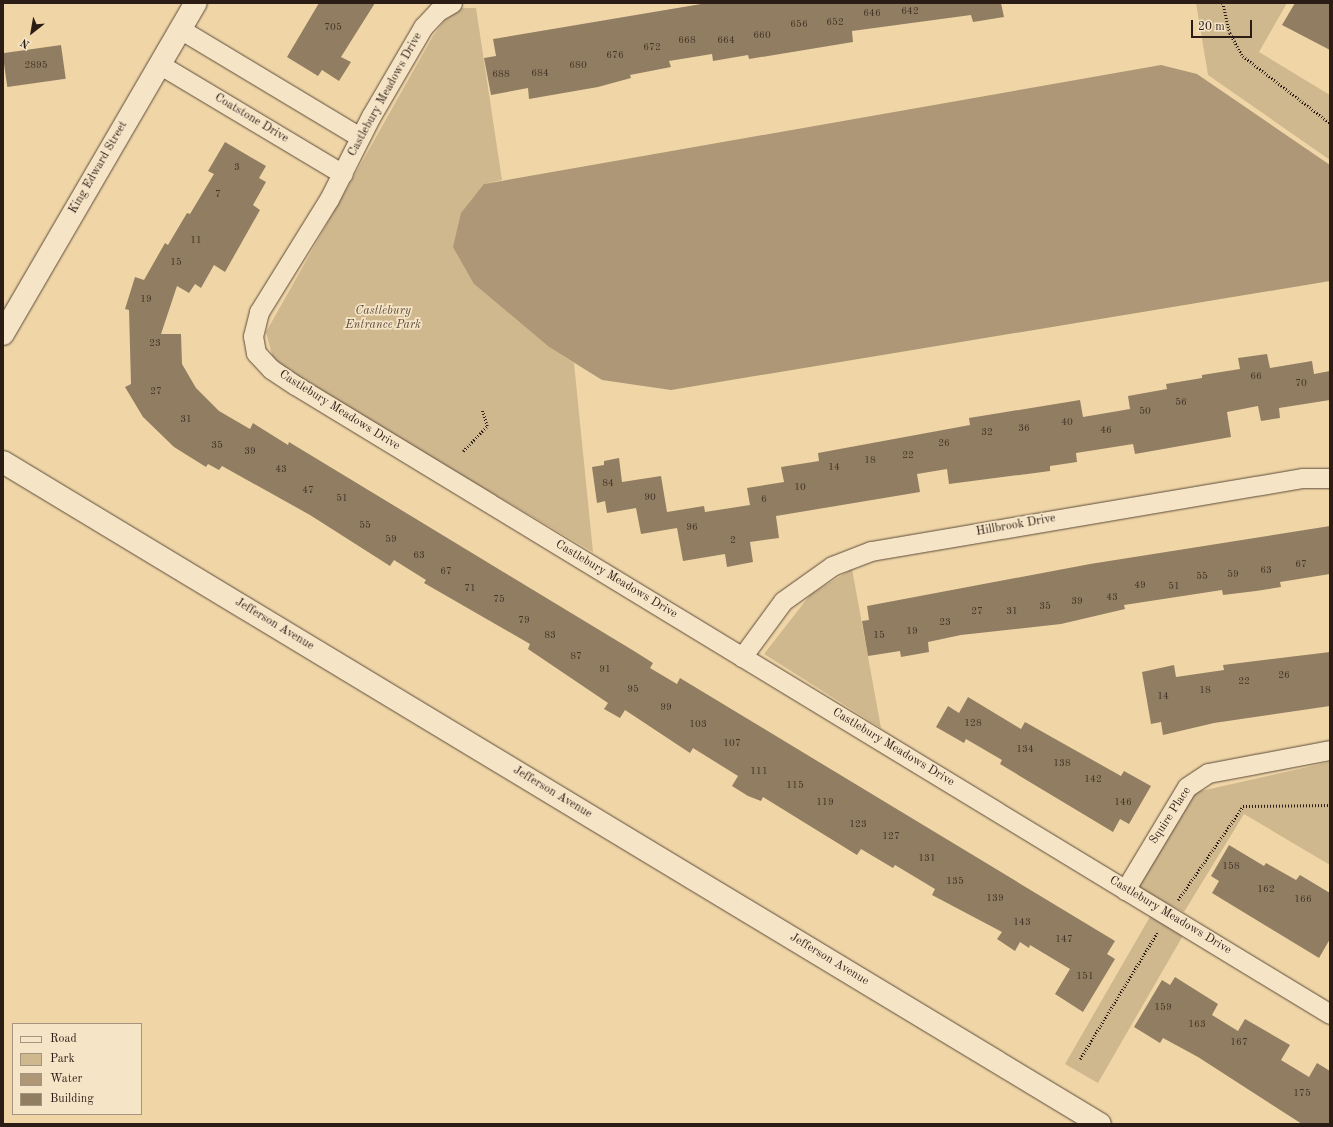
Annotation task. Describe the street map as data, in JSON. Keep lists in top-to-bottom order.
{
  "streets": {
    "street": [
      "Castlebury Meadows Drive",
      "Coatstone Drive",
      "King Edward Street",
      "Hillbrook Drive",
      "Jefferson Avenue",
      "Squire Place"
    ]
  },
  "crossings": [
    ["Castlebury Meadows Drive", "Coatstone Drive"],
    ["Castlebury Meadows Drive", "Hillbrook Drive"],
    ["Castlebury Meadows Drive", "Squire Place"],
    ["Coatstone Drive", "King Edward Street"]
  ],
  "parks": ["Castlebury Entrance Park"],
  "house_numbers": [
    "642",
    "646",
    "652",
    "656",
    "705",
    "660",
    "668",
    "664",
    "672",
    "676",
    "2895",
    "680",
    "684",
    "688",
    "3",
    "7",
    "11",
    "15",
    "19",
    "23",
    "66",
    "70",
    "27",
    "56",
    "50",
    "31",
    "40",
    "36",
    "46",
    "32",
    "26",
    "35",
    "39",
    "22",
    "18",
    "14",
    "43",
    "84",
    "10",
    "47",
    "90",
    "51",
    "6",
    "55",
    "96",
    "59",
    "2",
    "63",
    "67",
    "63",
    "67",
    "59",
    "55",
    "49",
    "51",
    "71",
    "43",
    "75",
    "39",
    "35",
    "27",
    "31",
    "79",
    "23",
    "19",
    "83",
    "15",
    "87",
    "91",
    "26",
    "22",
    "95",
    "18",
    "14",
    "99",
    "128",
    "103",
    "107",
    "134",
    "138",
    "111",
    "142",
    "115",
    "119",
    "146",
    "123",
    "127",
    "131",
    "158",
    "135",
    "162",
    "139",
    "166",
    "143",
    "147",
    "151",
    "159",
    "163",
    "167",
    "175"
  ],
  "legend": [
    "Road",
    "Park",
    "Water",
    "Building"
  ],
  "scale_bar": "20 m",
  "north": "bottom left"
}
